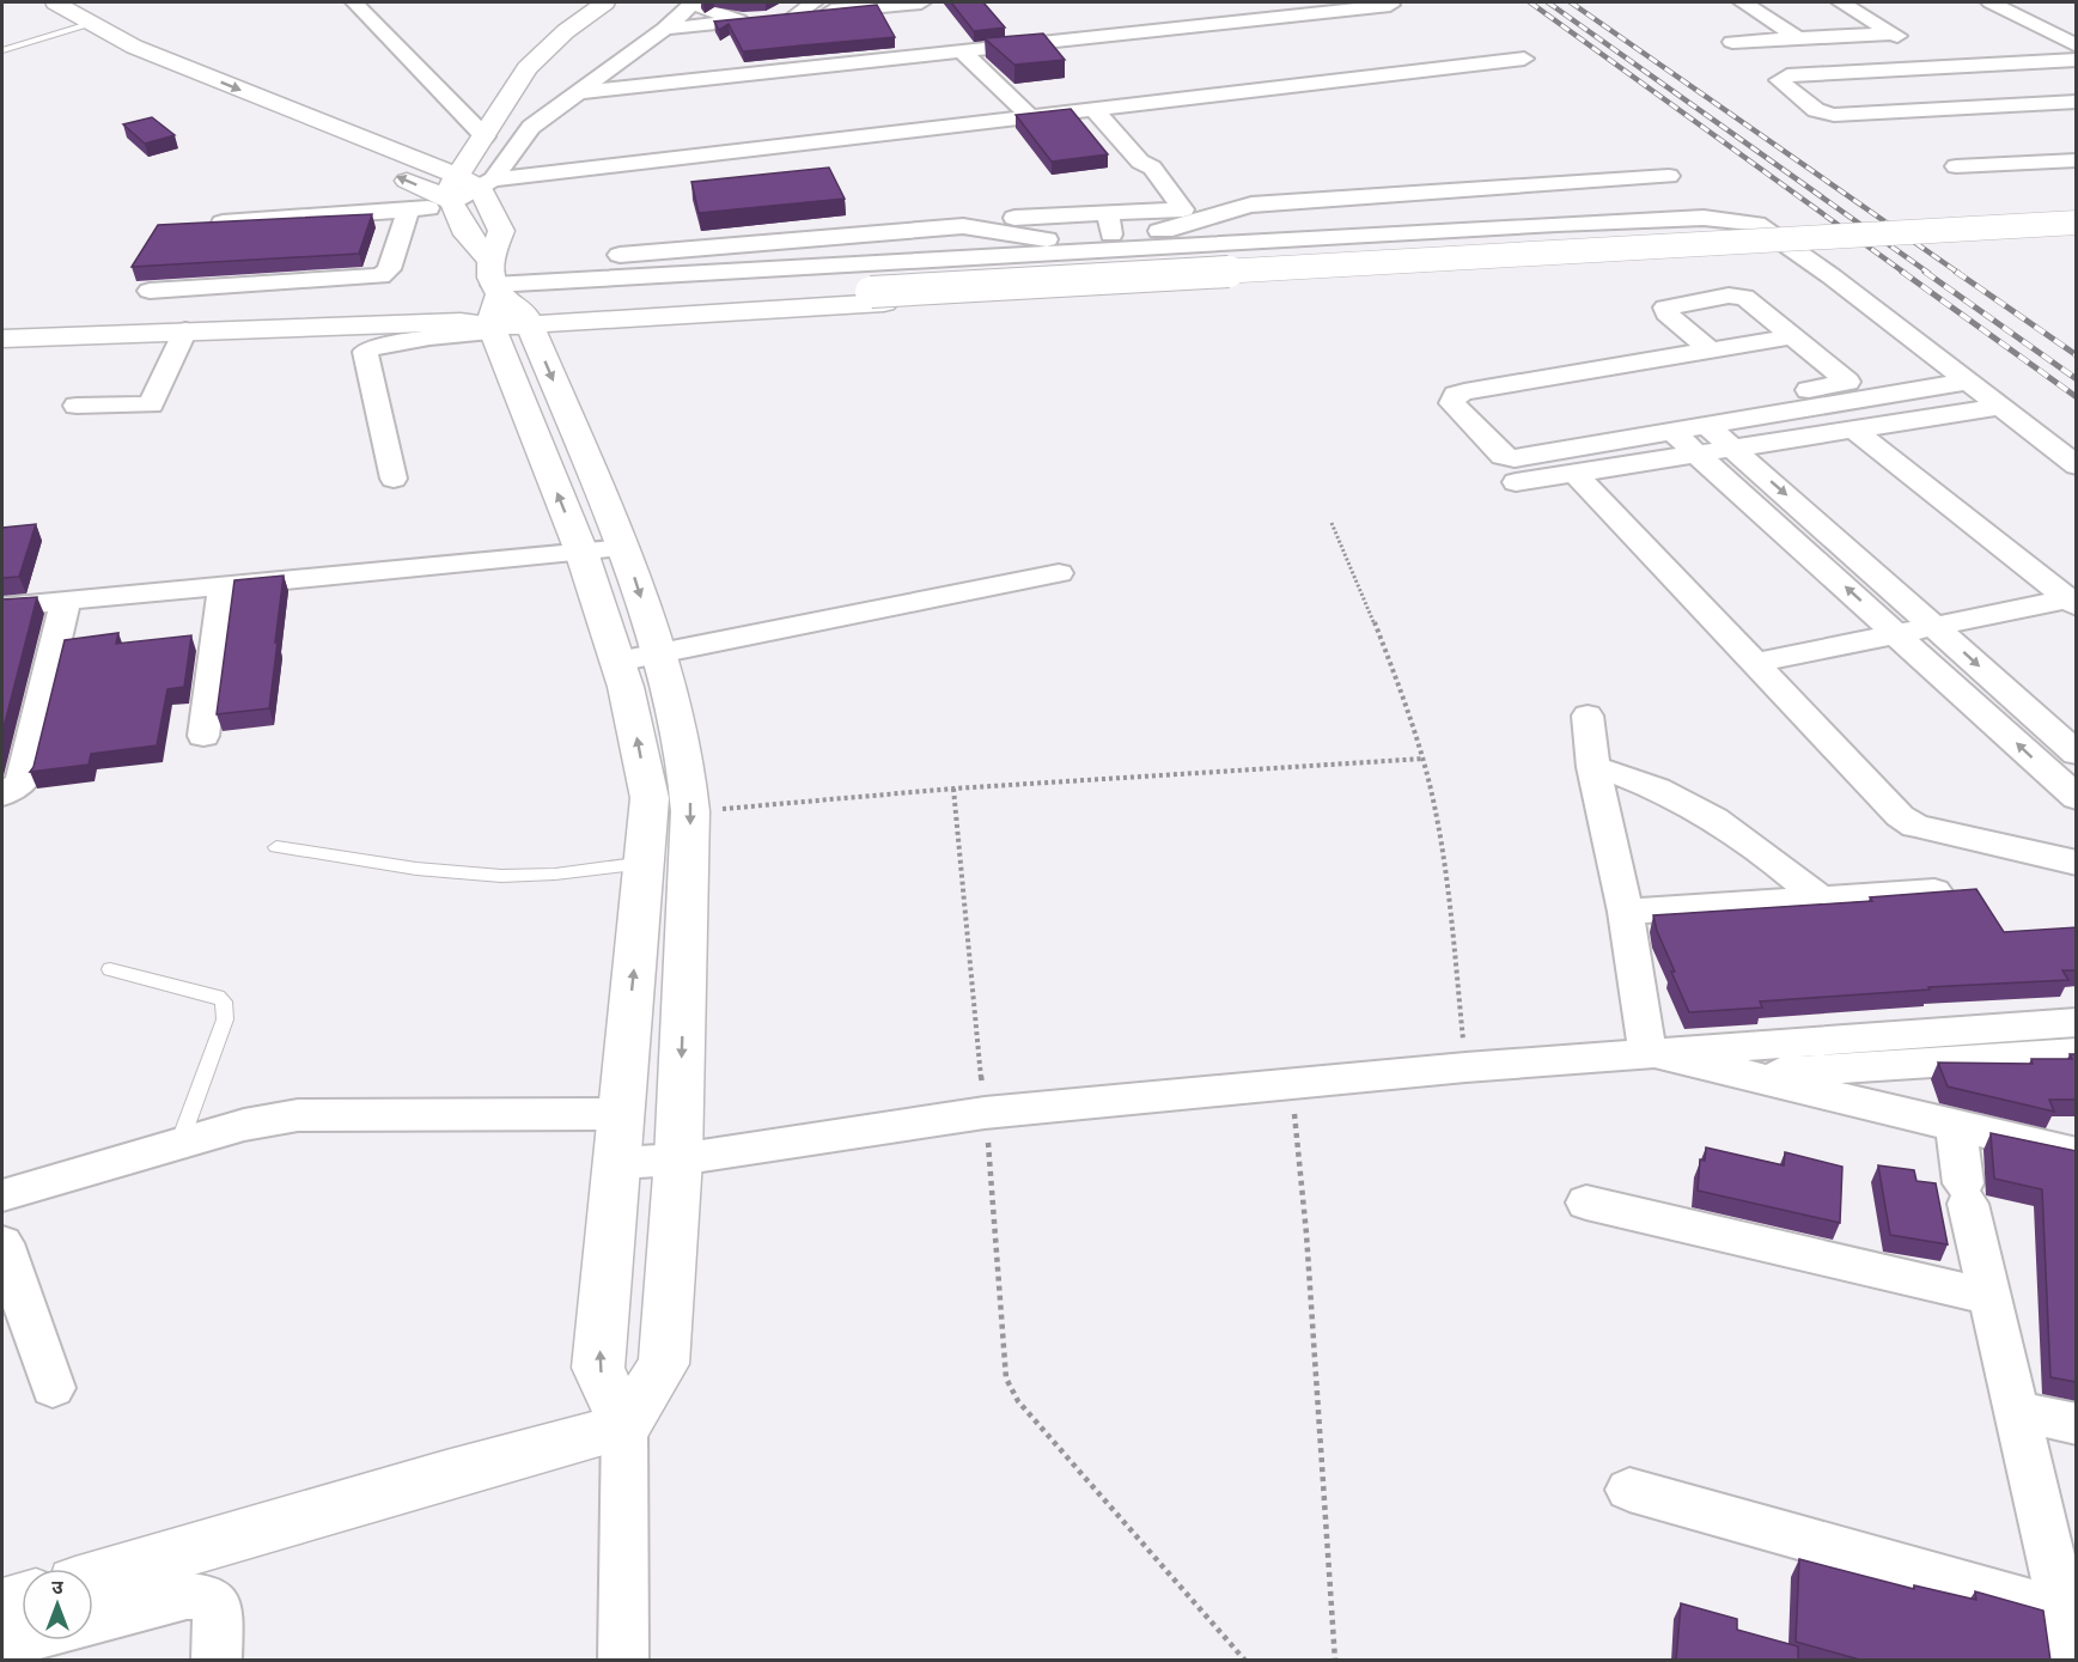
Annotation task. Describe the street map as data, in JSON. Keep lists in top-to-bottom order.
{
  "north": "top"
}
